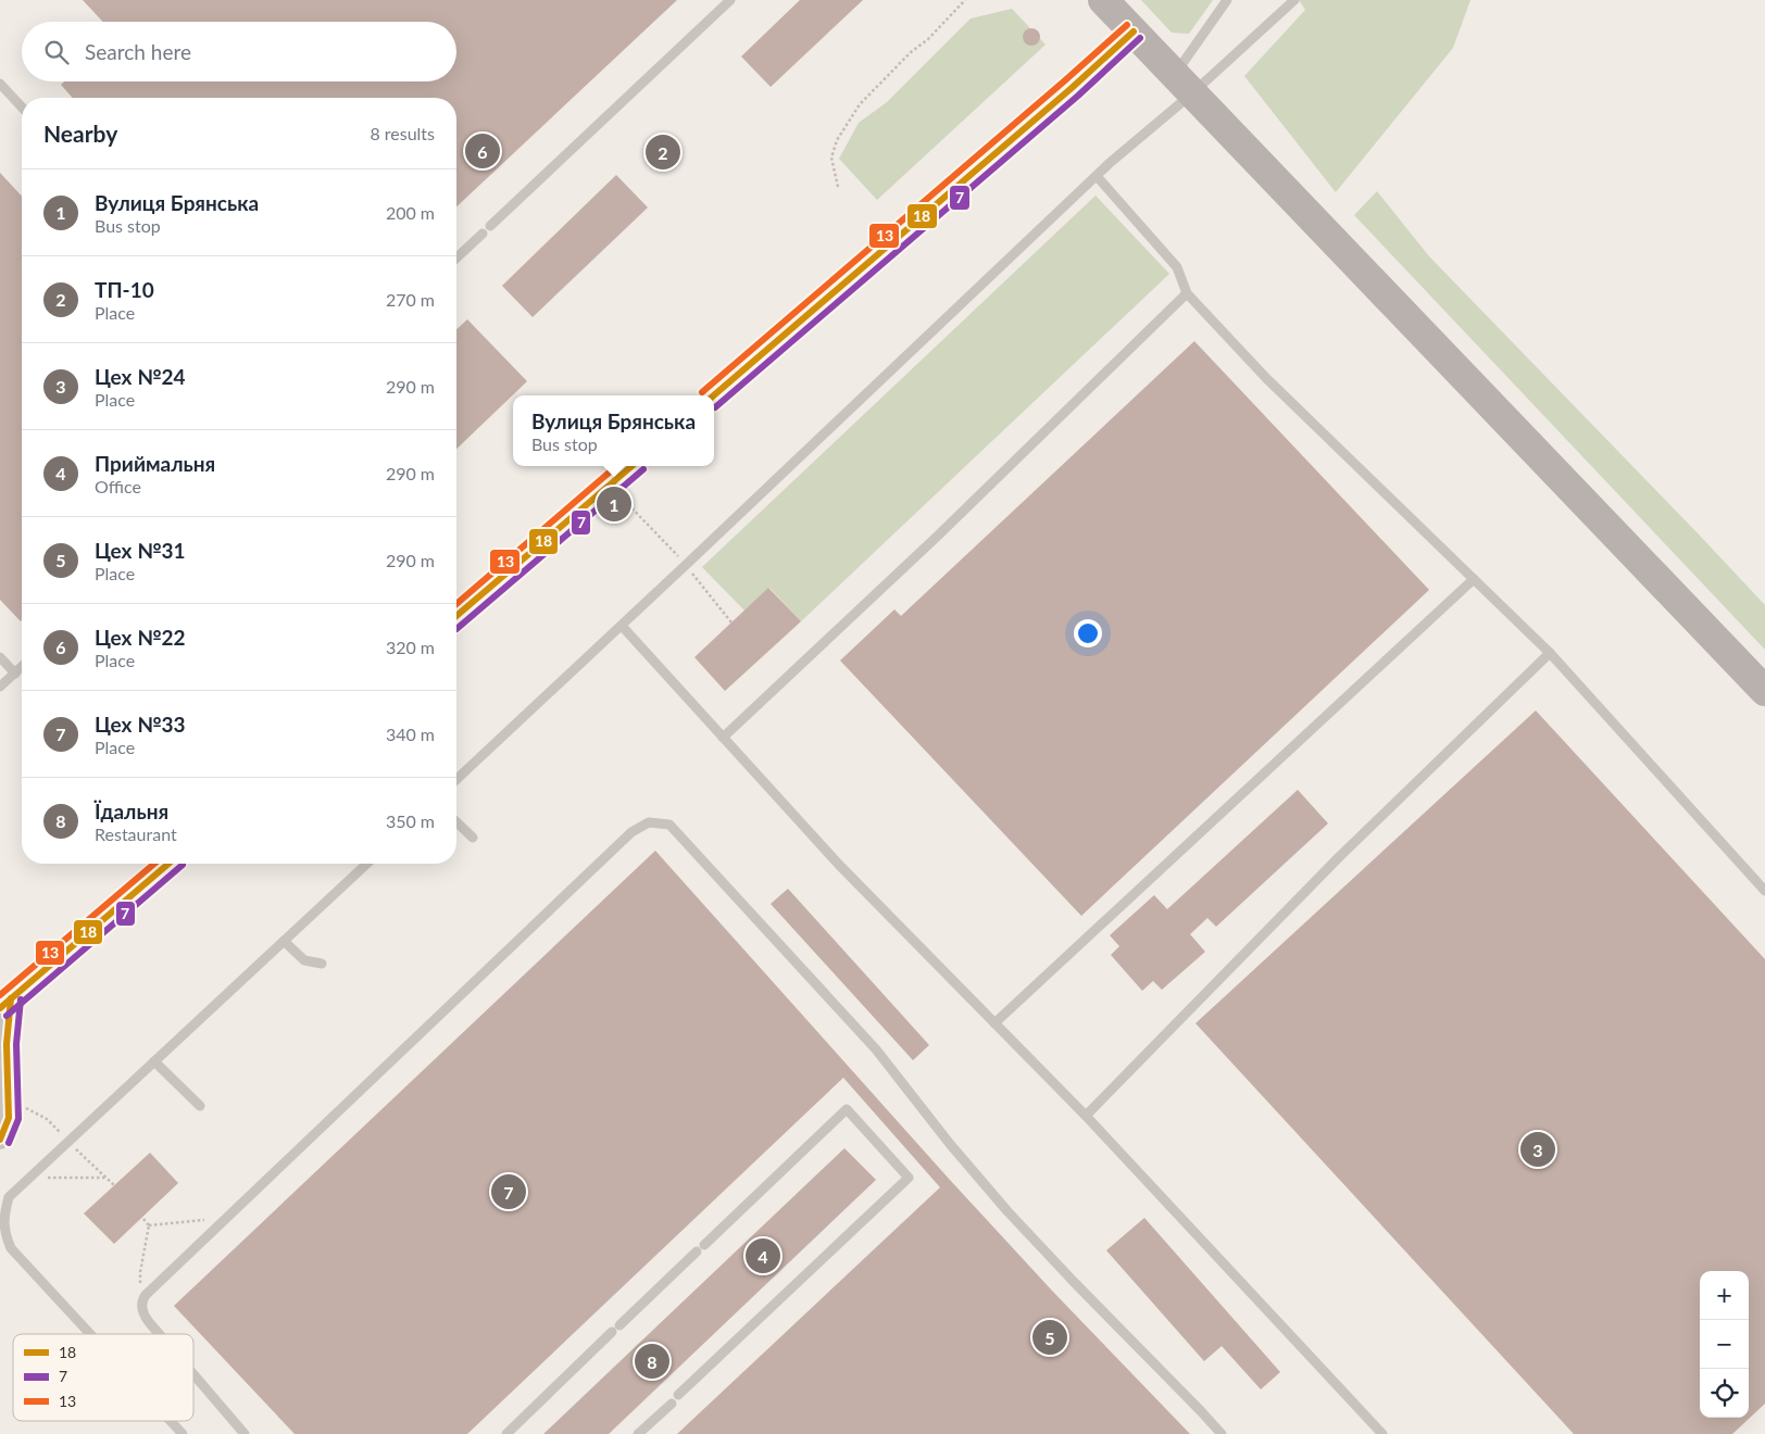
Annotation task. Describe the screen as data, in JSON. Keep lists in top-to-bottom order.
{
  "lines": ["transit line 13", "transit line 18", "transit line 7"],
  "legend": ["18", "7", "13"],
  "page": {
    "search": "Search here",
    "heading": ["Nearby", "8 results"],
    "pins": [
      "6",
      "2",
      "1",
      "3",
      "7",
      "4",
      "5",
      "8"
    ],
    "list": [
      {
        "mark": "1",
        "name": "Вулиця Брянська",
        "note": "Bus stop",
        "value": "200 m"
      },
      {
        "mark": "2",
        "name": "ТП-10",
        "note": "Place",
        "value": "270 m"
      },
      {
        "mark": "3",
        "name": "Цех №24",
        "note": "Place",
        "value": "290 m"
      },
      {
        "mark": "4",
        "name": "Приймальня",
        "note": "Office",
        "value": "290 m"
      },
      {
        "mark": "5",
        "name": "Цех №31",
        "note": "Place",
        "value": "290 m"
      },
      {
        "mark": "6",
        "name": "Цех №22",
        "note": "Place",
        "value": "320 m"
      },
      {
        "mark": "7",
        "name": "Цех №33",
        "note": "Place",
        "value": "340 m"
      },
      {
        "mark": "8",
        "name": "Їдальня",
        "note": "Restaurant",
        "value": "350 m"
      }
    ],
    "popup": ["Вулиця Брянська", "Bus stop"],
    "map_buttons": ["+", "−"]
  }
}
